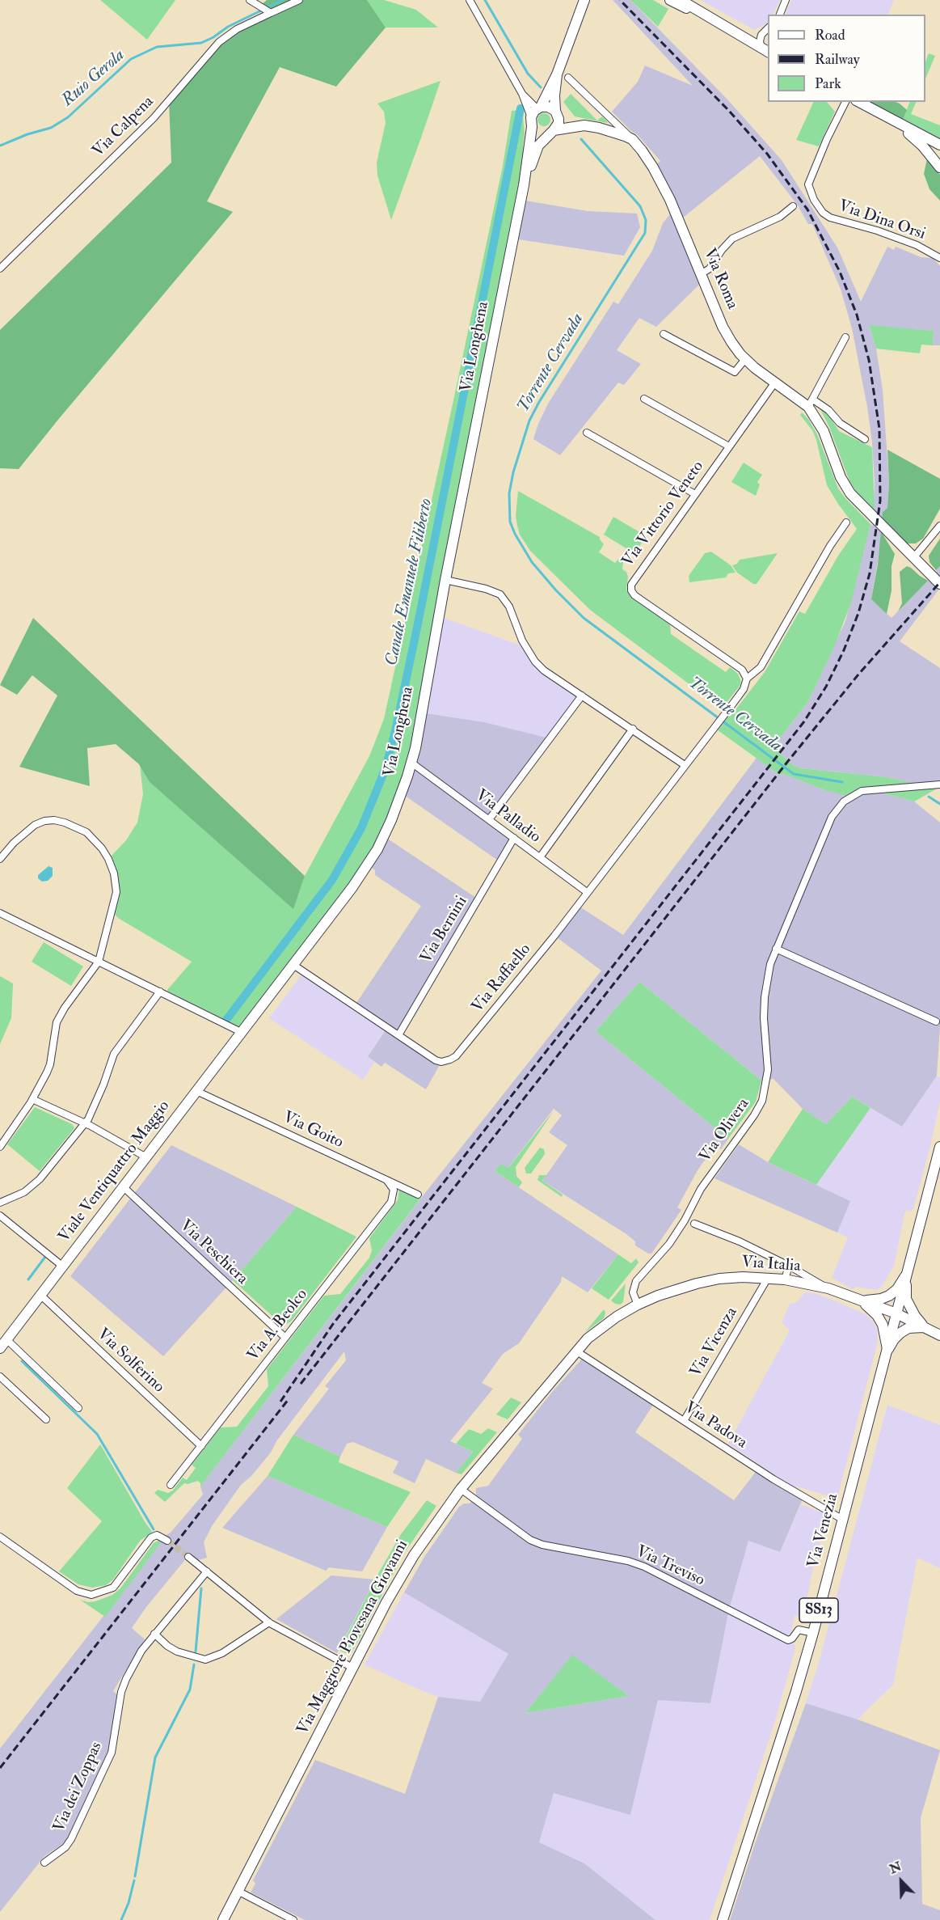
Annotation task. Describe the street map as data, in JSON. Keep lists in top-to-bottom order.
{
  "streets": {
    "street": [
      "Via Calpena",
      "Via Dina Orsi",
      "Via Roma",
      "Via Longhena",
      "Via Vittorio Veneto",
      "Via Palladio",
      "Via Bernini",
      "Via Raffaello",
      "Via Goito",
      "Via Olivera",
      "Viale Ventiquattro Maggio",
      "Via Peschiera",
      "Via Italia",
      "Via A. Beolco",
      "Via Vicenza",
      "Via Solferino",
      "Via Padova",
      "Via Venezia",
      "Via Treviso",
      "SS13",
      "Via Maggiore Piovesana Giovanni",
      "Via dei Zoppas"
    ]
  },
  "crossings": [
    ["Via Roma", "Via Vittorio Veneto"],
    ["Via Longhena", "Via Palladio"],
    ["Via Longhena", "Via Raffaello"],
    ["Via Longhena", "Viale Ventiquattro Maggio"],
    ["Via Vittorio Veneto", "Via Raffaello"],
    ["Via Palladio", "Via Bernini"],
    ["Via Palladio", "Via Raffaello"],
    ["Via Bernini", "Via Raffaello"],
    ["Via Goito", "Viale Ventiquattro Maggio"],
    ["Via Goito", "Via A. Beolco"],
    ["Via Olivera", "Via Maggiore Piovesana Giovanni"],
    ["Viale Ventiquattro Maggio", "Via Peschiera"],
    ["Viale Ventiquattro Maggio", "Via Solferino"],
    ["Via Peschiera", "Via A. Beolco"],
    ["Via Italia", "Via Vicenza"],
    ["Via Italia", "Via Venezia"],
    ["Via Italia", "Via Maggiore Piovesana Giovanni"],
    ["Via A. Beolco", "Via Solferino"],
    ["Via Vicenza", "Via Padova"],
    ["Via Padova", "Via Venezia"],
    ["Via Padova", "Via Maggiore Piovesana Giovanni"],
    ["Via Venezia", "Via Treviso"],
    ["Via Treviso", "Via Maggiore Piovesana Giovanni"]
  ],
  "water": ["Ruio Gerola", "Torrente Cervada", "Canale Emanuele Filiberto"],
  "legend": ["Road", "Railway", "Park"],
  "north": "top left"
}
